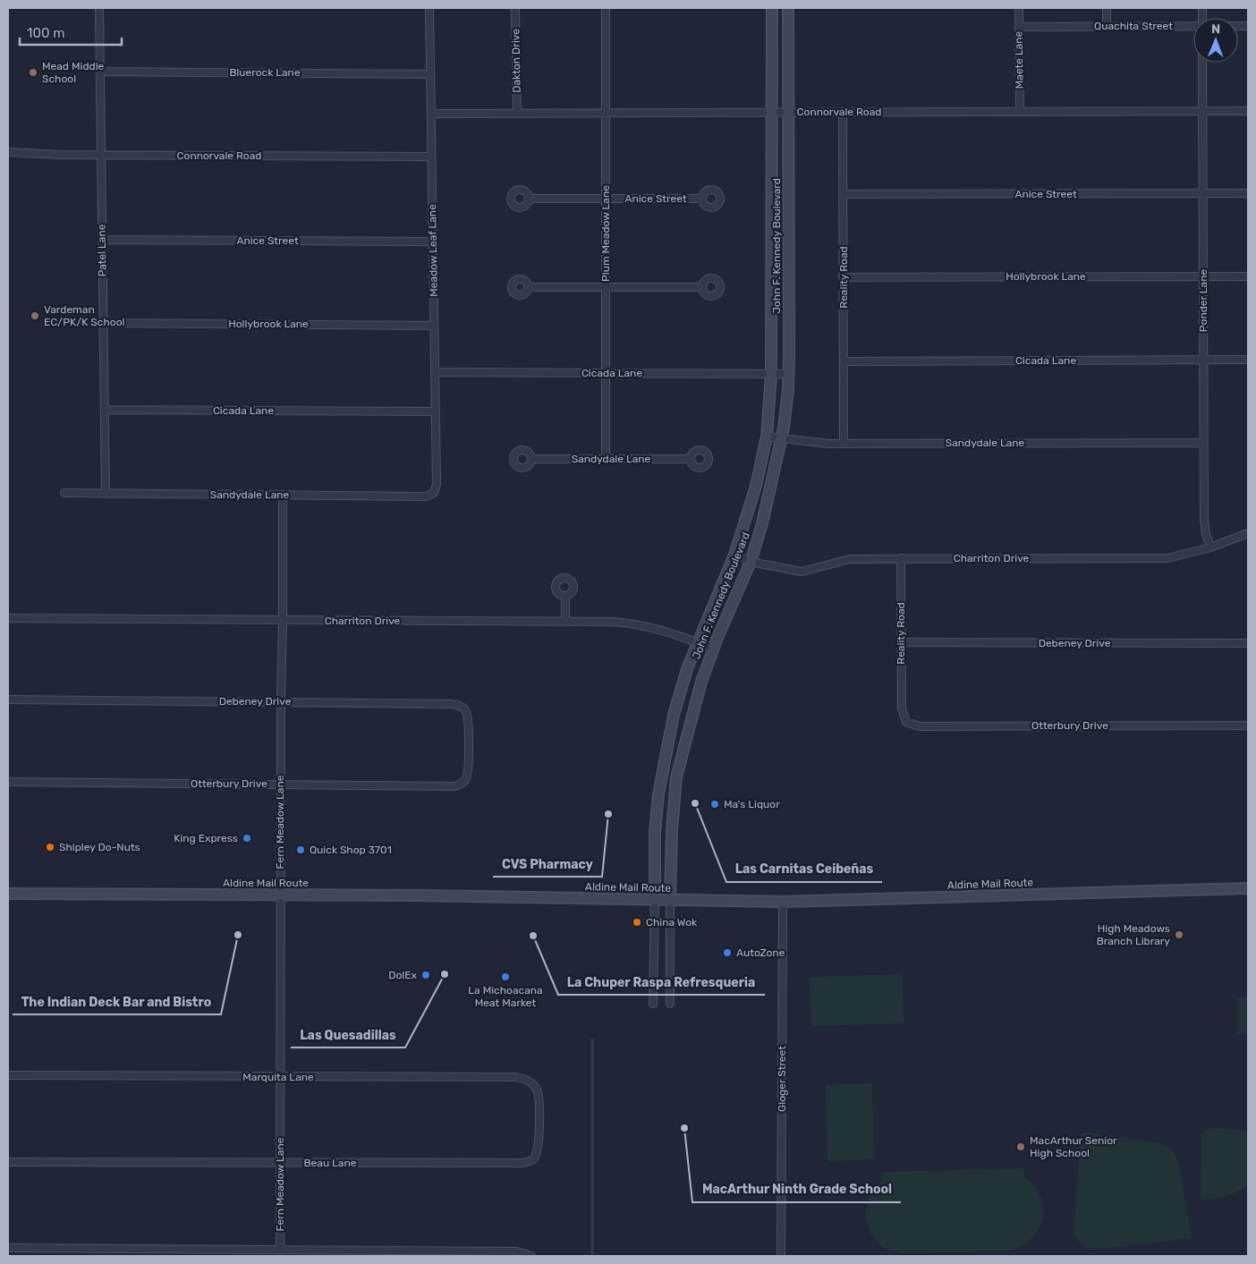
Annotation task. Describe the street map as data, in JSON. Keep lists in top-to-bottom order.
{
  "streets": {
    "main road": ["John F. Kennedy Boulevard", "Aldine Mail Route"],
    "street": [
      "Quachita Street",
      "Maete Lane",
      "Dakton Drive",
      "Bluerock Lane",
      "Connorvale Road",
      "Anice Street",
      "Plum Meadow Lane",
      "Patel Lane",
      "Meadow Leaf Lane",
      "Hollybrook Lane",
      "Reality Road",
      "Ponder Lane",
      "Cicada Lane",
      "Sandydale Lane",
      "Charriton Drive",
      "Debeney Drive",
      "Otterbury Drive",
      "Fern Meadow Lane",
      "Marquita Lane",
      "Gloger Street",
      "Beau Lane"
    ]
  },
  "crossings": [
    ["Quachita Street", "Maete Lane"],
    ["Maete Lane", "Connorvale Road"],
    ["Dakton Drive", "Connorvale Road"],
    ["Bluerock Lane", "Patel Lane"],
    ["Bluerock Lane", "Meadow Leaf Lane"],
    ["Connorvale Road", "Plum Meadow Lane"],
    ["Connorvale Road", "John F. Kennedy Boulevard"],
    ["Connorvale Road", "Patel Lane"],
    ["Connorvale Road", "Meadow Leaf Lane"],
    ["Connorvale Road", "Reality Road"],
    ["Connorvale Road", "Ponder Lane"],
    ["Anice Street", "Plum Meadow Lane"],
    ["Anice Street", "Patel Lane"],
    ["Anice Street", "Meadow Leaf Lane"],
    ["Anice Street", "Reality Road"],
    ["Anice Street", "Ponder Lane"],
    ["Plum Meadow Lane", "Cicada Lane"],
    ["Plum Meadow Lane", "Sandydale Lane"],
    ["John F. Kennedy Boulevard", "Cicada Lane"],
    ["John F. Kennedy Boulevard", "Sandydale Lane"],
    ["John F. Kennedy Boulevard", "Charriton Drive"],
    ["John F. Kennedy Boulevard", "Aldine Mail Route"],
    ["Patel Lane", "Hollybrook Lane"],
    ["Patel Lane", "Cicada Lane"],
    ["Patel Lane", "Sandydale Lane"],
    ["Meadow Leaf Lane", "Hollybrook Lane"],
    ["Meadow Leaf Lane", "Cicada Lane"],
    ["Meadow Leaf Lane", "Sandydale Lane"],
    ["Hollybrook Lane", "Reality Road"],
    ["Hollybrook Lane", "Ponder Lane"],
    ["Reality Road", "Cicada Lane"],
    ["Reality Road", "Sandydale Lane"],
    ["Reality Road", "Charriton Drive"],
    ["Reality Road", "Debeney Drive"],
    ["Reality Road", "Otterbury Drive"],
    ["Ponder Lane", "Cicada Lane"],
    ["Ponder Lane", "Sandydale Lane"],
    ["Ponder Lane", "Charriton Drive"],
    ["Sandydale Lane", "Fern Meadow Lane"],
    ["Charriton Drive", "Fern Meadow Lane"],
    ["Debeney Drive", "Otterbury Drive"],
    ["Debeney Drive", "Fern Meadow Lane"],
    ["Otterbury Drive", "Fern Meadow Lane"],
    ["Fern Meadow Lane", "Aldine Mail Route"],
    ["Fern Meadow Lane", "Marquita Lane"],
    ["Fern Meadow Lane", "Beau Lane"],
    ["Aldine Mail Route", "Gloger Street"],
    ["Marquita Lane", "Beau Lane"]
  ],
  "places": [
    "Mead Middle School",
    "Vardeman EC/PK/K School",
    "Las Carnitas Ceibeñas",
    "Ma's Liquor",
    "CVS Pharmacy",
    "King Express",
    "Shipley Do-Nuts",
    "Quick Shop 3701",
    "China Wok",
    "The Indian Deck Bar and Bistro",
    "High Meadows Branch Library",
    "La Chuper Raspa Refresqueria",
    "AutoZone",
    "Las Quesadillas",
    "DolEx",
    "La Michoacana Meat Market",
    "MacArthur Ninth Grade School",
    "MacArthur Senior High School"
  ],
  "scale_bar": "100 m",
  "north": "top"
}
